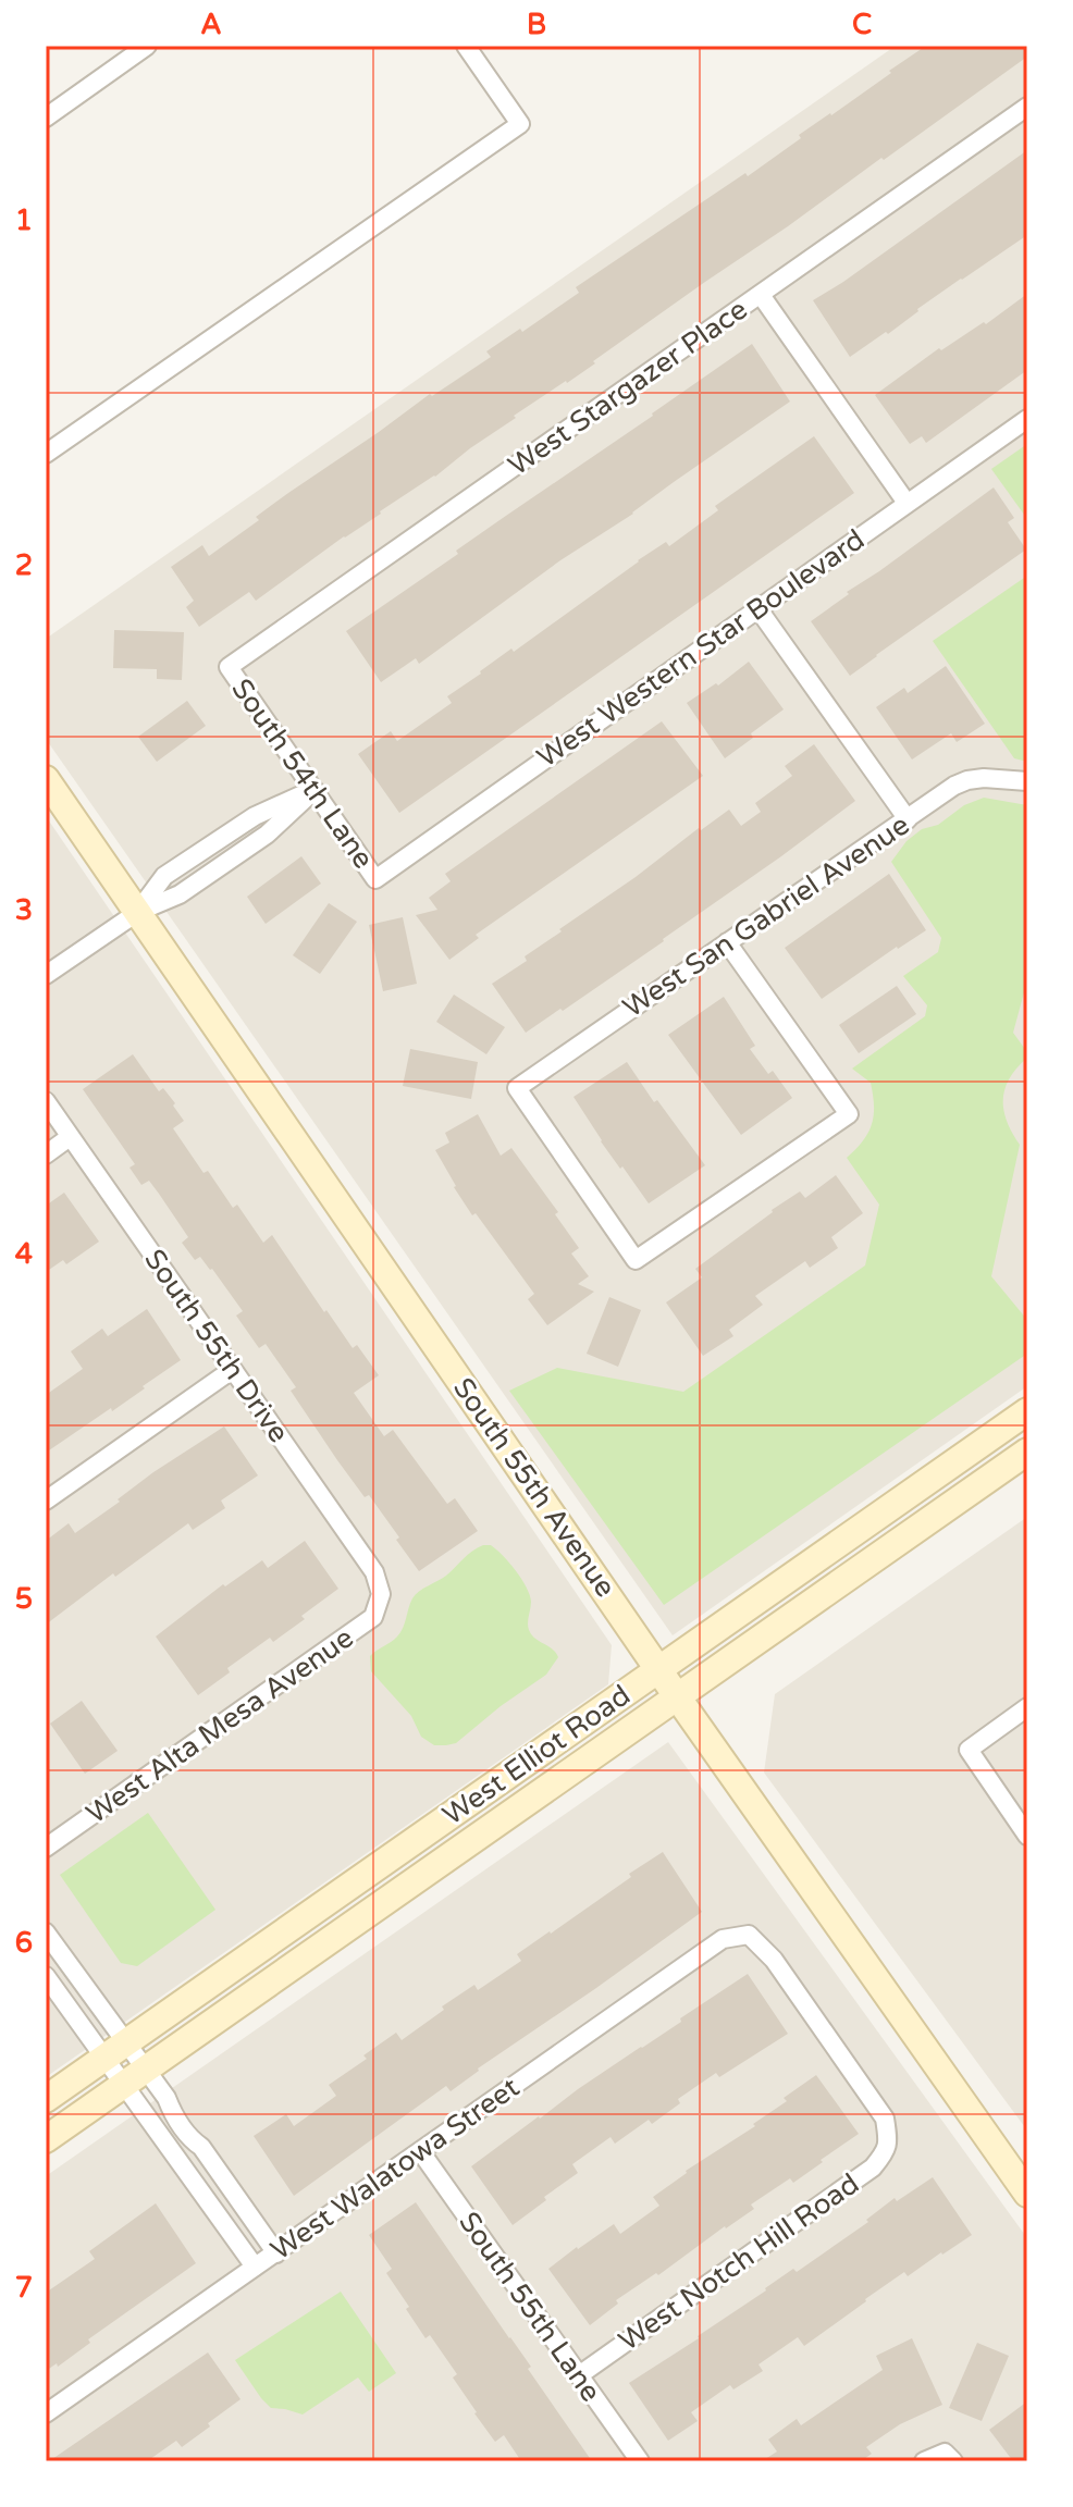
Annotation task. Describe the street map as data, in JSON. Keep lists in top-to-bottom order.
{
  "streets": {
    "main road": ["South 55th Avenue", "West Elliot Road"],
    "street": [
      "West Stargazer Place",
      "West Western Star Boulevard",
      "South 54th Lane",
      "West San Gabriel Avenue",
      "South 55th Drive",
      "West Alta Mesa Avenue",
      "West Walatowa Street",
      "West Notch Hill Road",
      "South 55th Lane"
    ]
  },
  "crossings": [
    ["West Stargazer Place", "South 54th Lane"],
    ["West Western Star Boulevard", "South 54th Lane"],
    ["South 55th Drive", "West Alta Mesa Avenue"],
    ["South 55th Avenue", "West Elliot Road"],
    ["West Walatowa Street", "West Notch Hill Road"],
    ["West Walatowa Street", "South 55th Lane"],
    ["West Notch Hill Road", "South 55th Lane"]
  ],
  "grid": {
    "columns": ["A", "B", "C"],
    "rows": [
      "1",
      "2",
      "3",
      "4",
      "5",
      "6",
      "7"
    ]
  }
}
